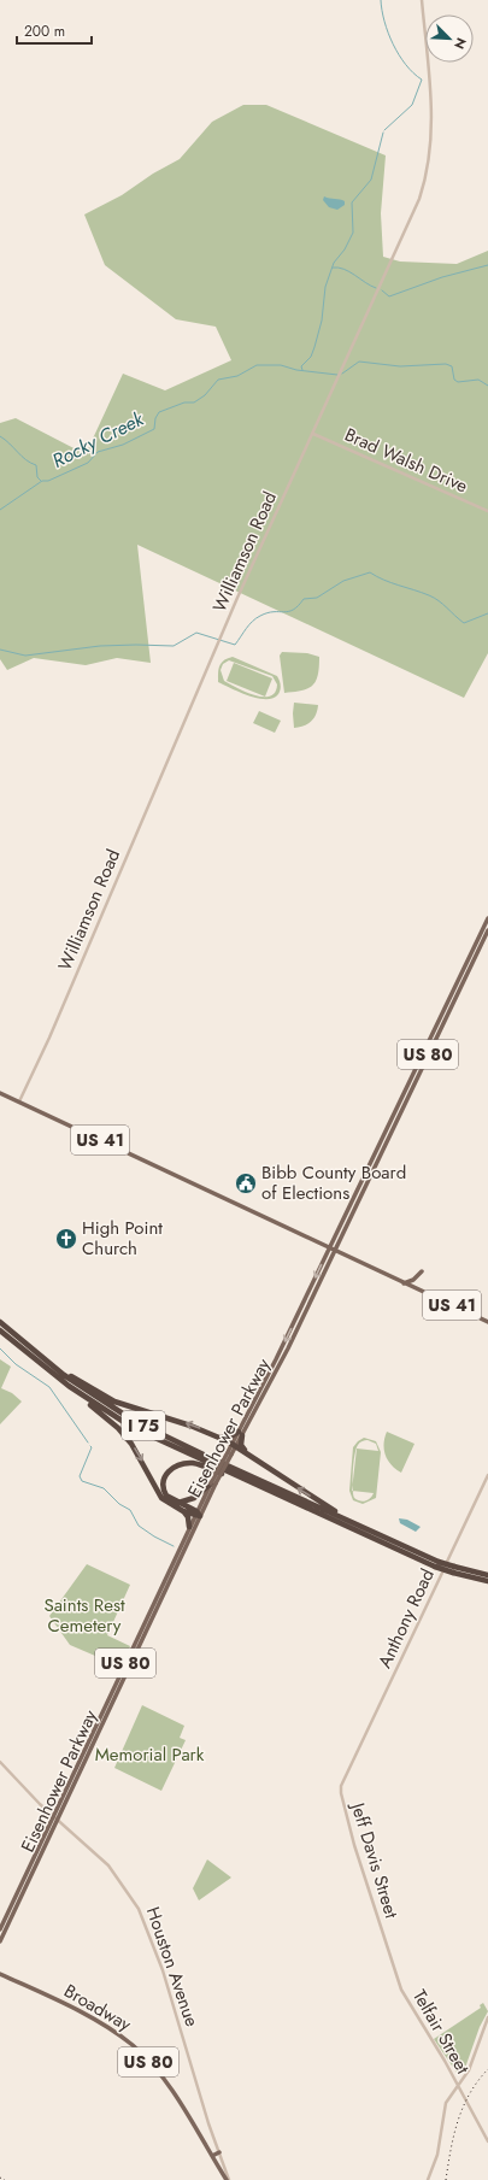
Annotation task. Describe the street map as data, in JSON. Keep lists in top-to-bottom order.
{
  "streets": {
    "highway": ["I 75"],
    "main road": [
      "US 80",
      "US 41",
      "Eisenhower Parkway",
      "Broadway"
    ],
    "street": [
      "Brad Walsh Drive",
      "Williamson Road",
      "Anthony Road",
      "Jeff Davis Street",
      "Houston Avenue",
      "Telfair Street"
    ]
  },
  "crossings": [
    ["Brad Walsh Drive", "Williamson Road"],
    ["Williamson Road", "US 41"],
    ["US 80", "Houston Avenue"],
    ["US 80", "Broadway"],
    ["US 41", "Eisenhower Parkway"],
    ["Eisenhower Parkway", "Houston Avenue"],
    ["Anthony Road", "Jeff Davis Street"],
    ["Jeff Davis Street", "Telfair Street"]
  ],
  "water": ["Rocky Creek"],
  "parks": ["Saints Rest Cemetery", "Memorial Park"],
  "places": {
    "public building": ["Bibb County Board of Elections"],
    "church": ["High Point Church"]
  },
  "scale_bar": "200 m",
  "north": "bottom right"
}
